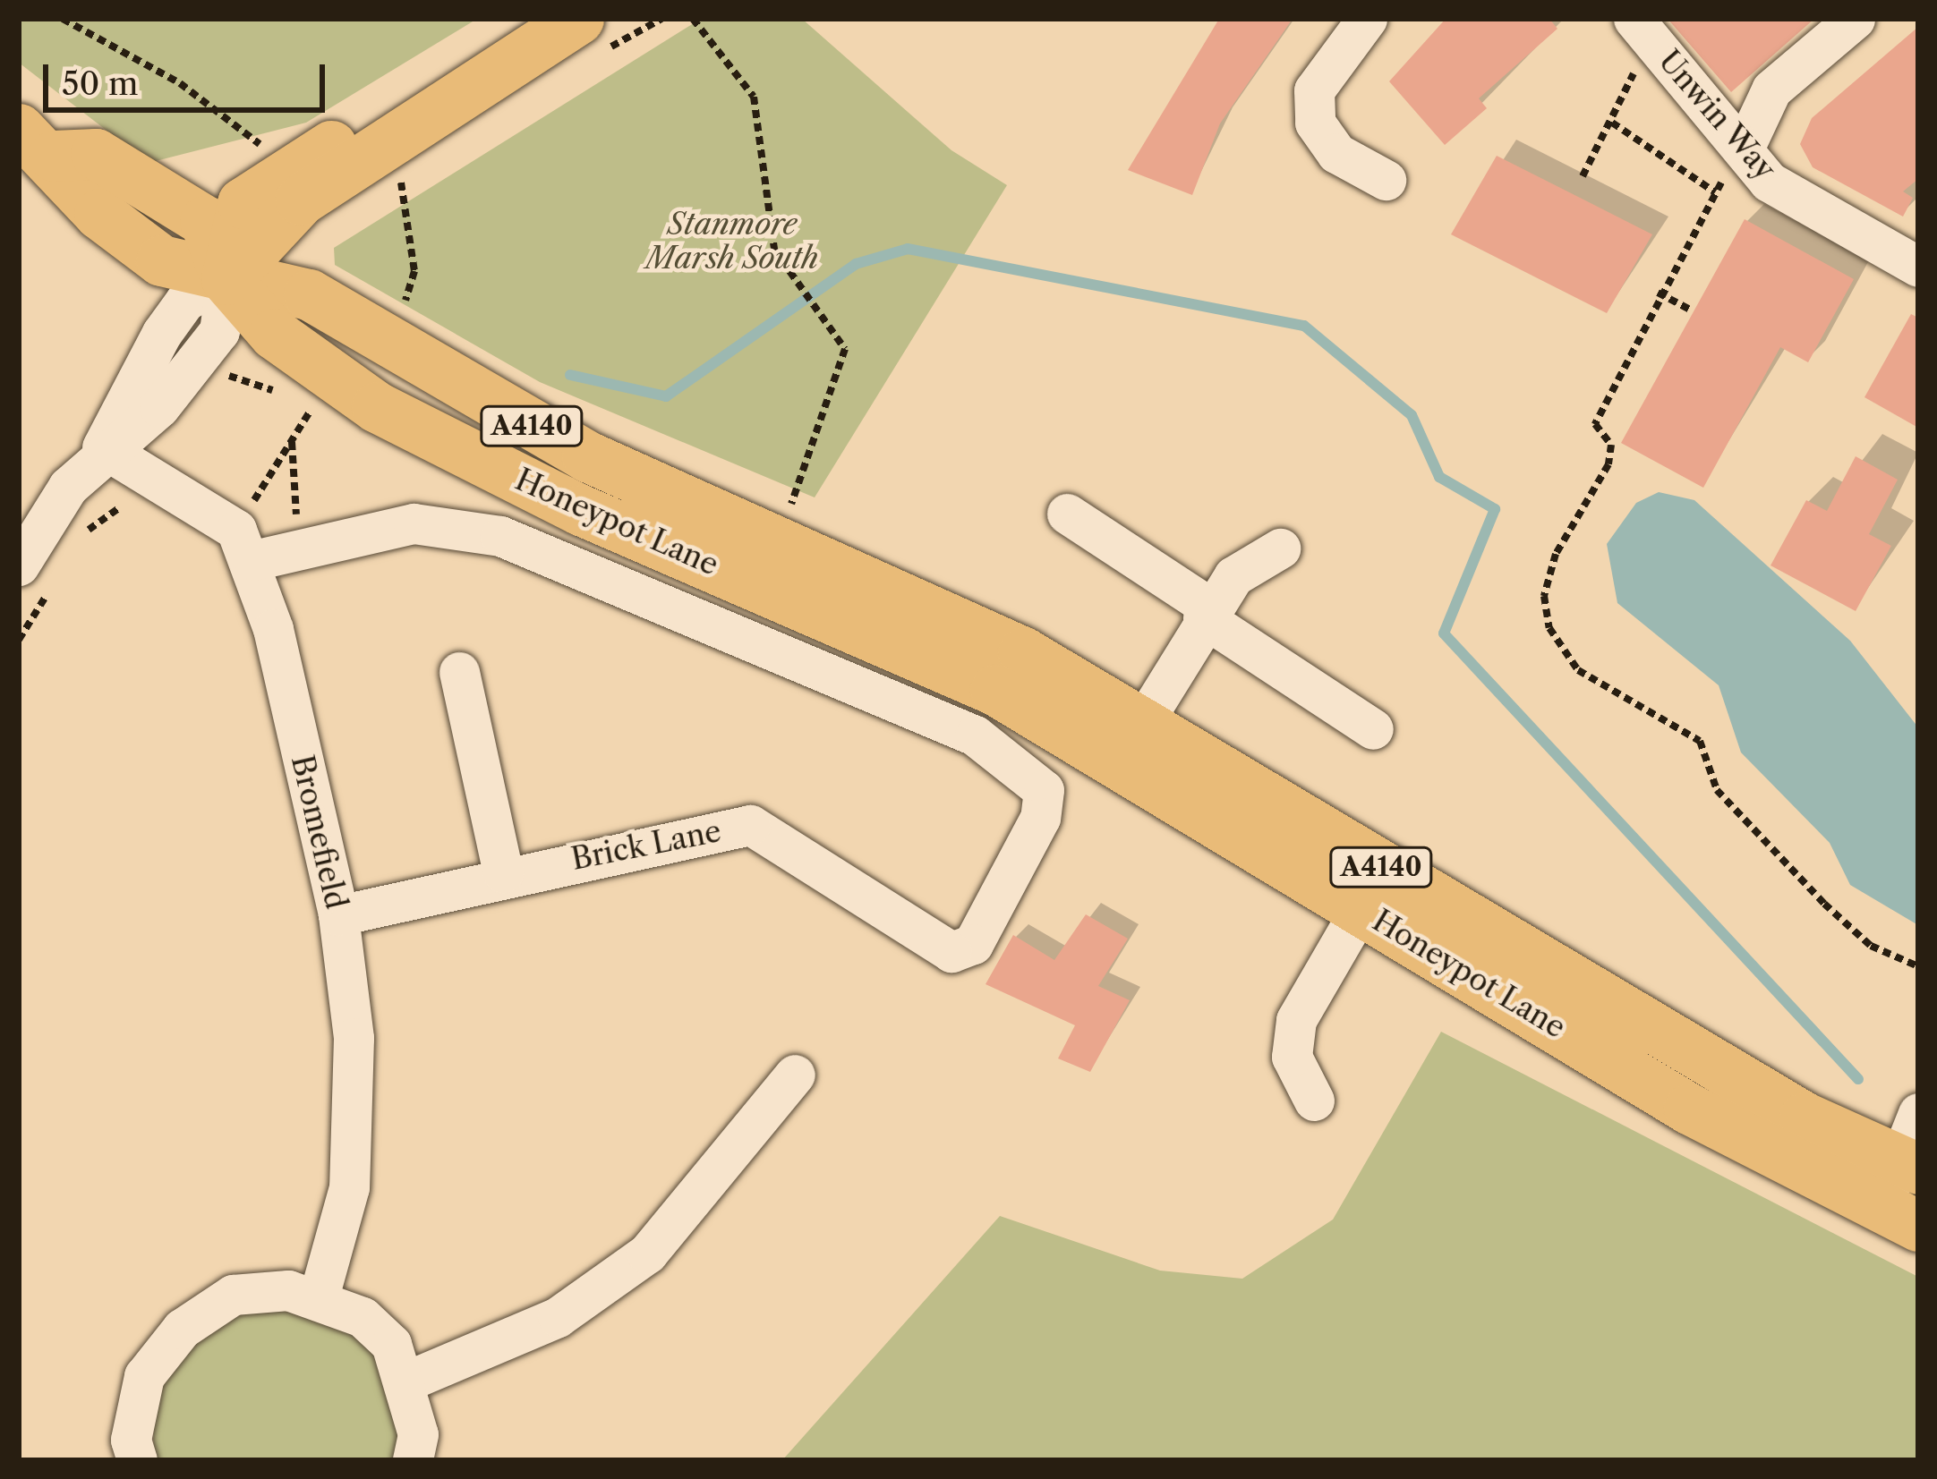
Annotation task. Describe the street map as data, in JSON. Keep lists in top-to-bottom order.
{
  "streets": {
    "main road": ["A4140", "Honeypot Lane"],
    "street": ["Unwin Way", "Bromefield", "Brick Lane"]
  },
  "crossings": [
    ["A4140", "Honeypot Lane"],
    ["Bromefield", "Brick Lane"]
  ],
  "parks": ["Stanmore Marsh South"],
  "scale_bar": "50 m"
}
